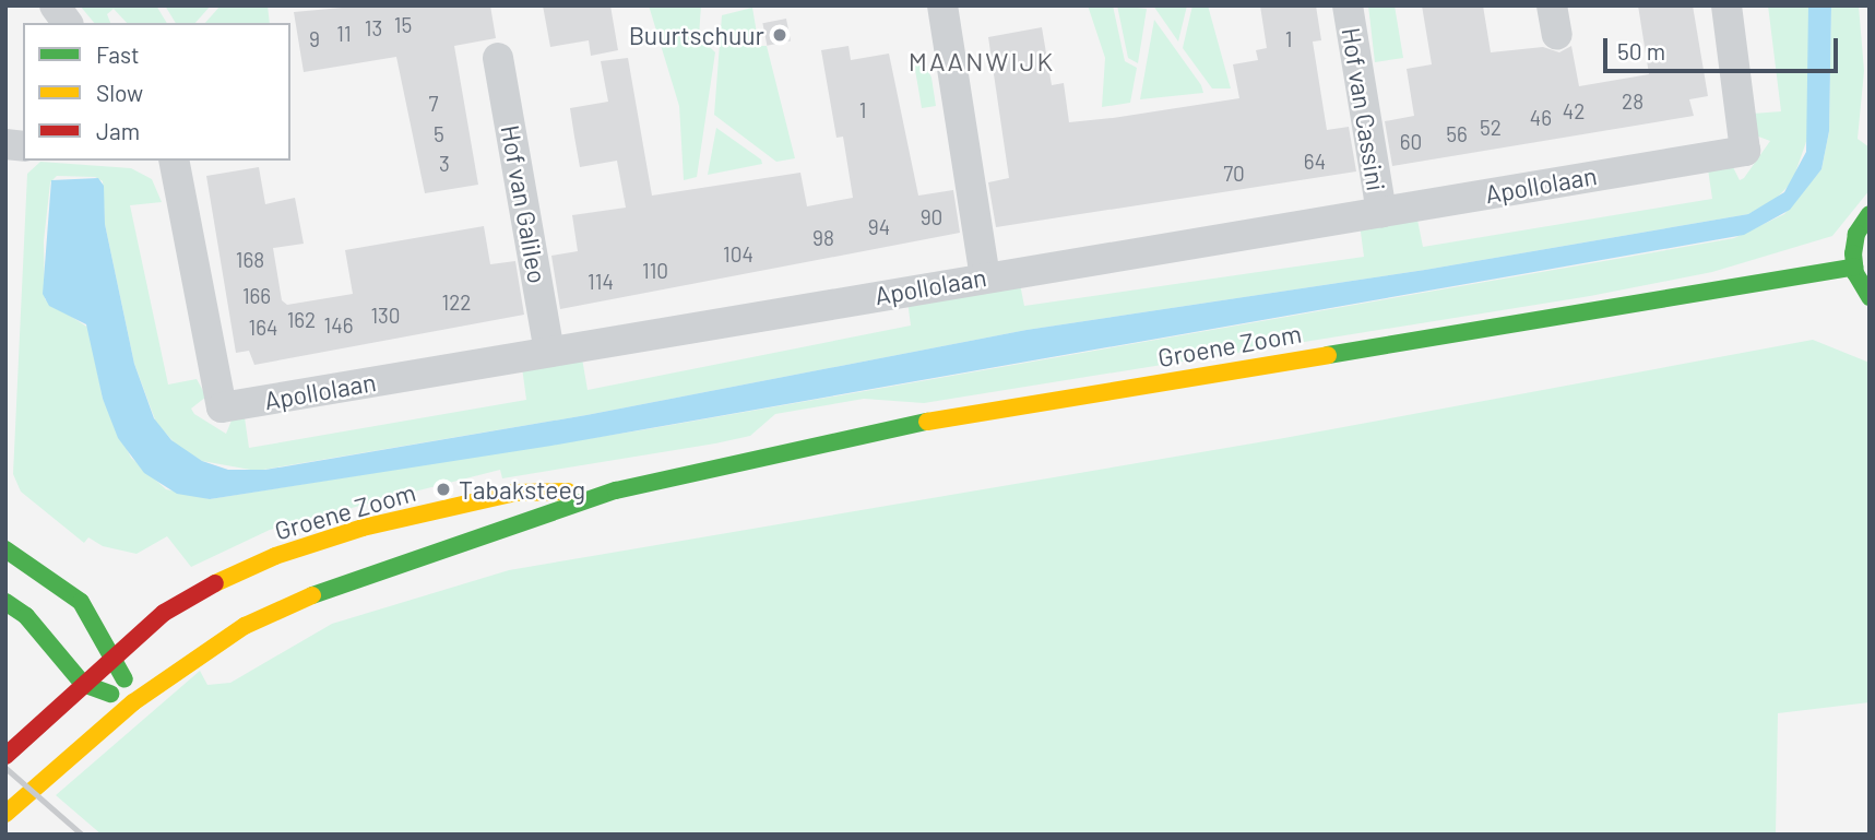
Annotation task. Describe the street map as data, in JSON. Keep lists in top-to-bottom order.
{
  "streets": {
    "main road": ["Groene Zoom"],
    "street": ["Hof van Cassini", "Apollolaan", "Hof van Galileo"]
  },
  "crossings": [
    ["Hof van Cassini", "Apollolaan"],
    ["Apollolaan", "Hof van Galileo"]
  ],
  "districts": ["MAANWIJK"],
  "places": ["Buurtschuur", "Tabaksteeg"],
  "house_numbers": [
    "15",
    "13",
    "11",
    "9",
    "1",
    "28",
    "7",
    "1",
    "42",
    "46",
    "52",
    "5",
    "56",
    "60",
    "64",
    "3",
    "70",
    "90",
    "94",
    "98",
    "104",
    "168",
    "110",
    "114",
    "166",
    "122",
    "130",
    "162",
    "146",
    "164"
  ],
  "legend": ["Fast", "Slow", "Jam"],
  "scale_bar": "50 m"
}
